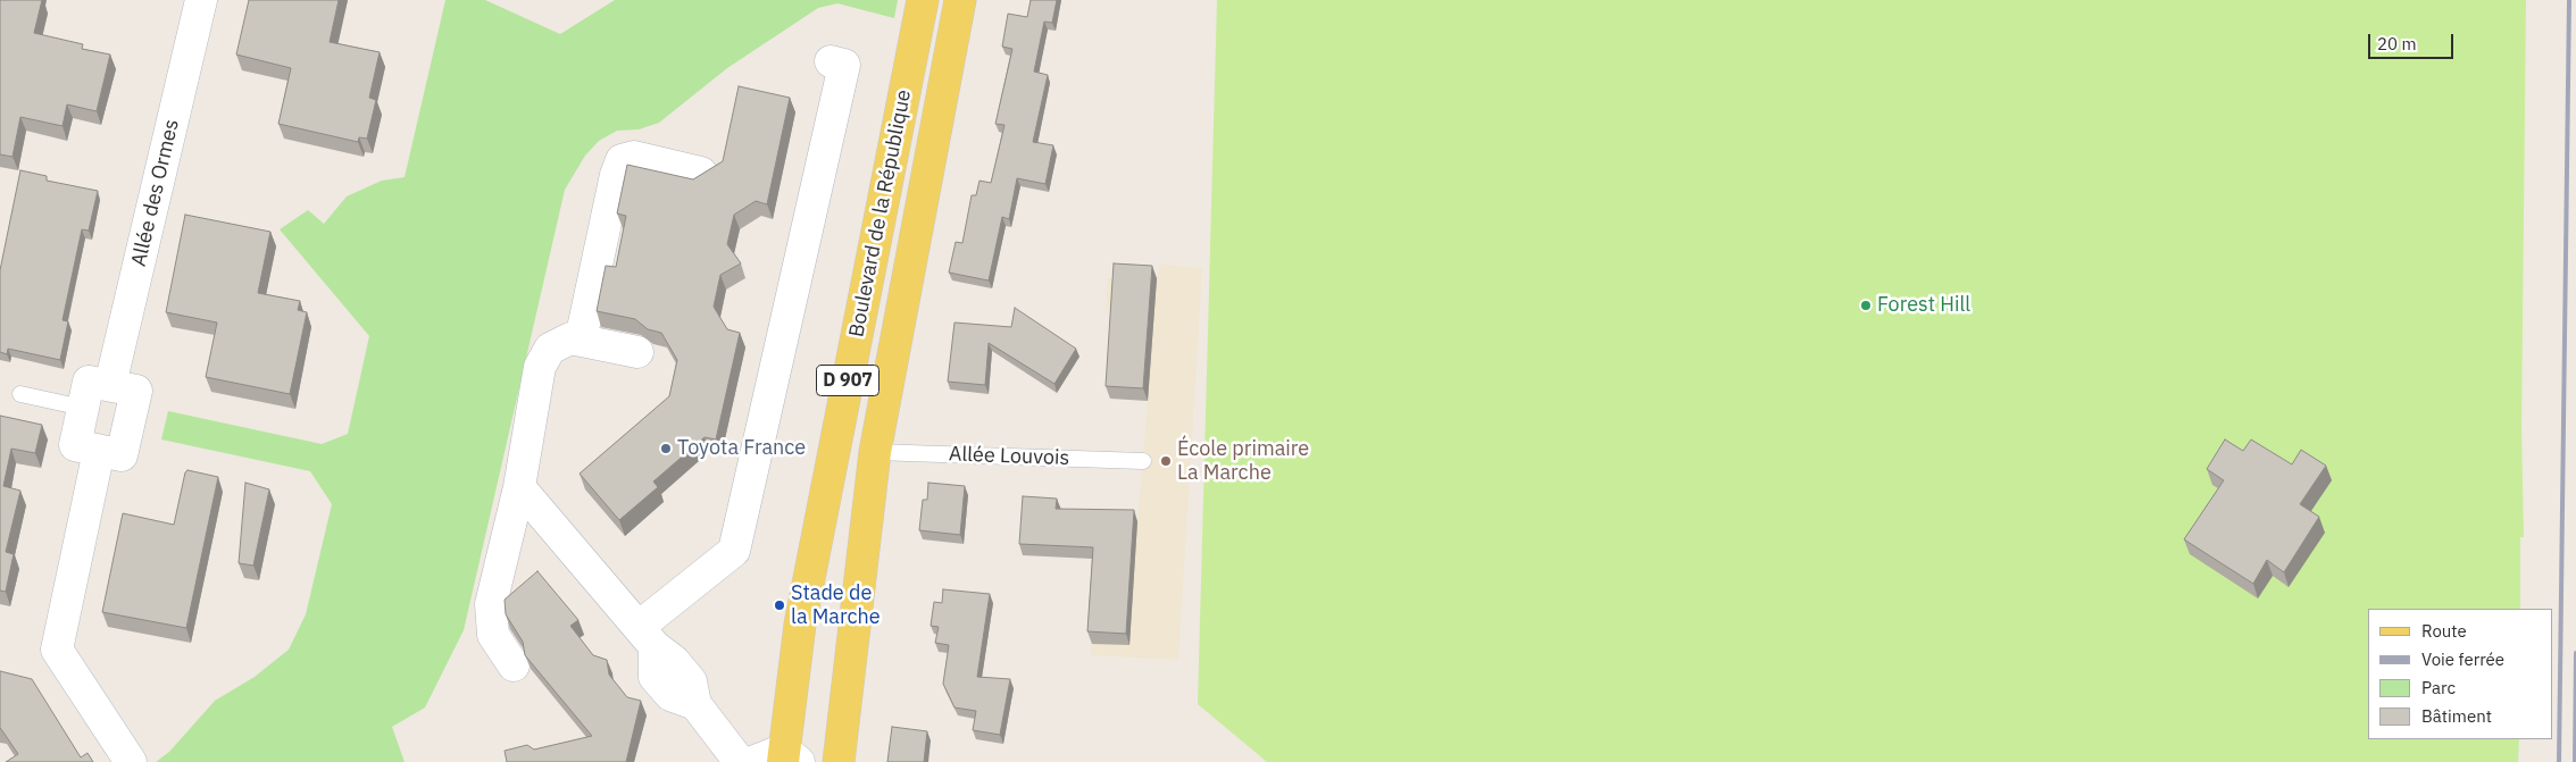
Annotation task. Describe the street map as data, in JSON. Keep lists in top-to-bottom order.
{
  "streets": {
    "main road": ["Boulevard de la République", "D 907"],
    "street": ["Allée des Ormes"],
    "lane": ["Allée Louvois"]
  },
  "crossings": [
    ["Boulevard de la République", "Allée Louvois"]
  ],
  "places": [
    "Forest Hill",
    "Toyota France",
    "École primaire La Marche",
    "Stade de la Marche"
  ],
  "legend": [
    "Route",
    "Voie ferrée",
    "Parc",
    "Bâtiment"
  ],
  "scale_bar": "20 m"
}
